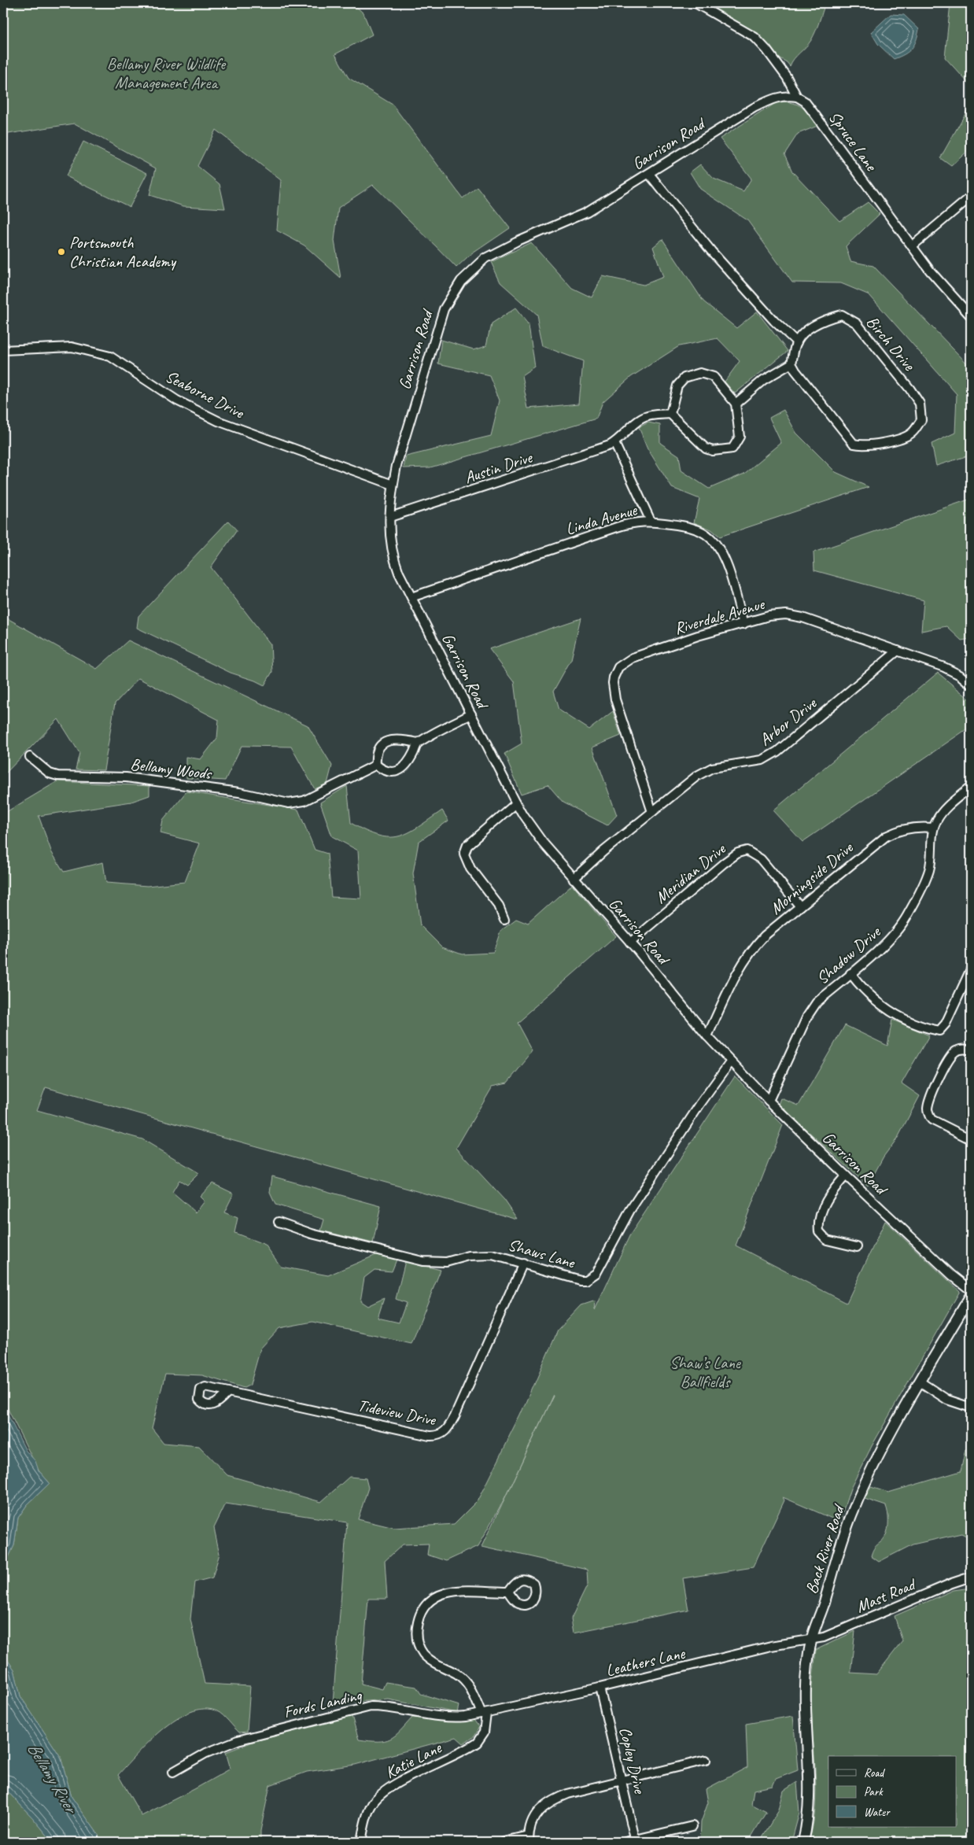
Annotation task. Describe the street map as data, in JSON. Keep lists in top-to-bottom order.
{
  "streets": {
    "street": [
      "Spruce Lane",
      "Garrison Road",
      "Birch Drive",
      "Seaborne Drive",
      "Austin Drive",
      "Linda Avenue",
      "Riverdale Avenue",
      "Arbor Drive",
      "Bellamy Woods",
      "Meridian Drive",
      "Morningside Drive",
      "Shadow Drive",
      "Shaws Lane",
      "Tideview Drive",
      "Back River Road",
      "Mast Road",
      "Leathers Lane",
      "Fords Landing",
      "Katie Lane",
      "Copley Drive"
    ]
  },
  "crossings": [
    ["Spruce Lane", "Garrison Road"],
    ["Garrison Road", "Seaborne Drive"],
    ["Garrison Road", "Austin Drive"],
    ["Garrison Road", "Linda Avenue"],
    ["Garrison Road", "Arbor Drive"],
    ["Garrison Road", "Meridian Drive"],
    ["Garrison Road", "Morningside Drive"],
    ["Garrison Road", "Shadow Drive"],
    ["Garrison Road", "Shaws Lane"],
    ["Linda Avenue", "Riverdale Avenue"],
    ["Riverdale Avenue", "Arbor Drive"],
    ["Meridian Drive", "Morningside Drive"],
    ["Morningside Drive", "Shadow Drive"],
    ["Shaws Lane", "Tideview Drive"],
    ["Back River Road", "Mast Road"],
    ["Back River Road", "Leathers Lane"],
    ["Mast Road", "Leathers Lane"],
    ["Leathers Lane", "Fords Landing"],
    ["Leathers Lane", "Katie Lane"],
    ["Leathers Lane", "Copley Drive"],
    ["Fords Landing", "Katie Lane"]
  ],
  "water": ["Bellamy River"],
  "parks": ["Bellamy River Wildlife Management Area", "Shaw’s Lane Ballfields"],
  "places": ["Portsmouth Christian Academy"],
  "legend": ["Road", "Park", "Water"]
}
